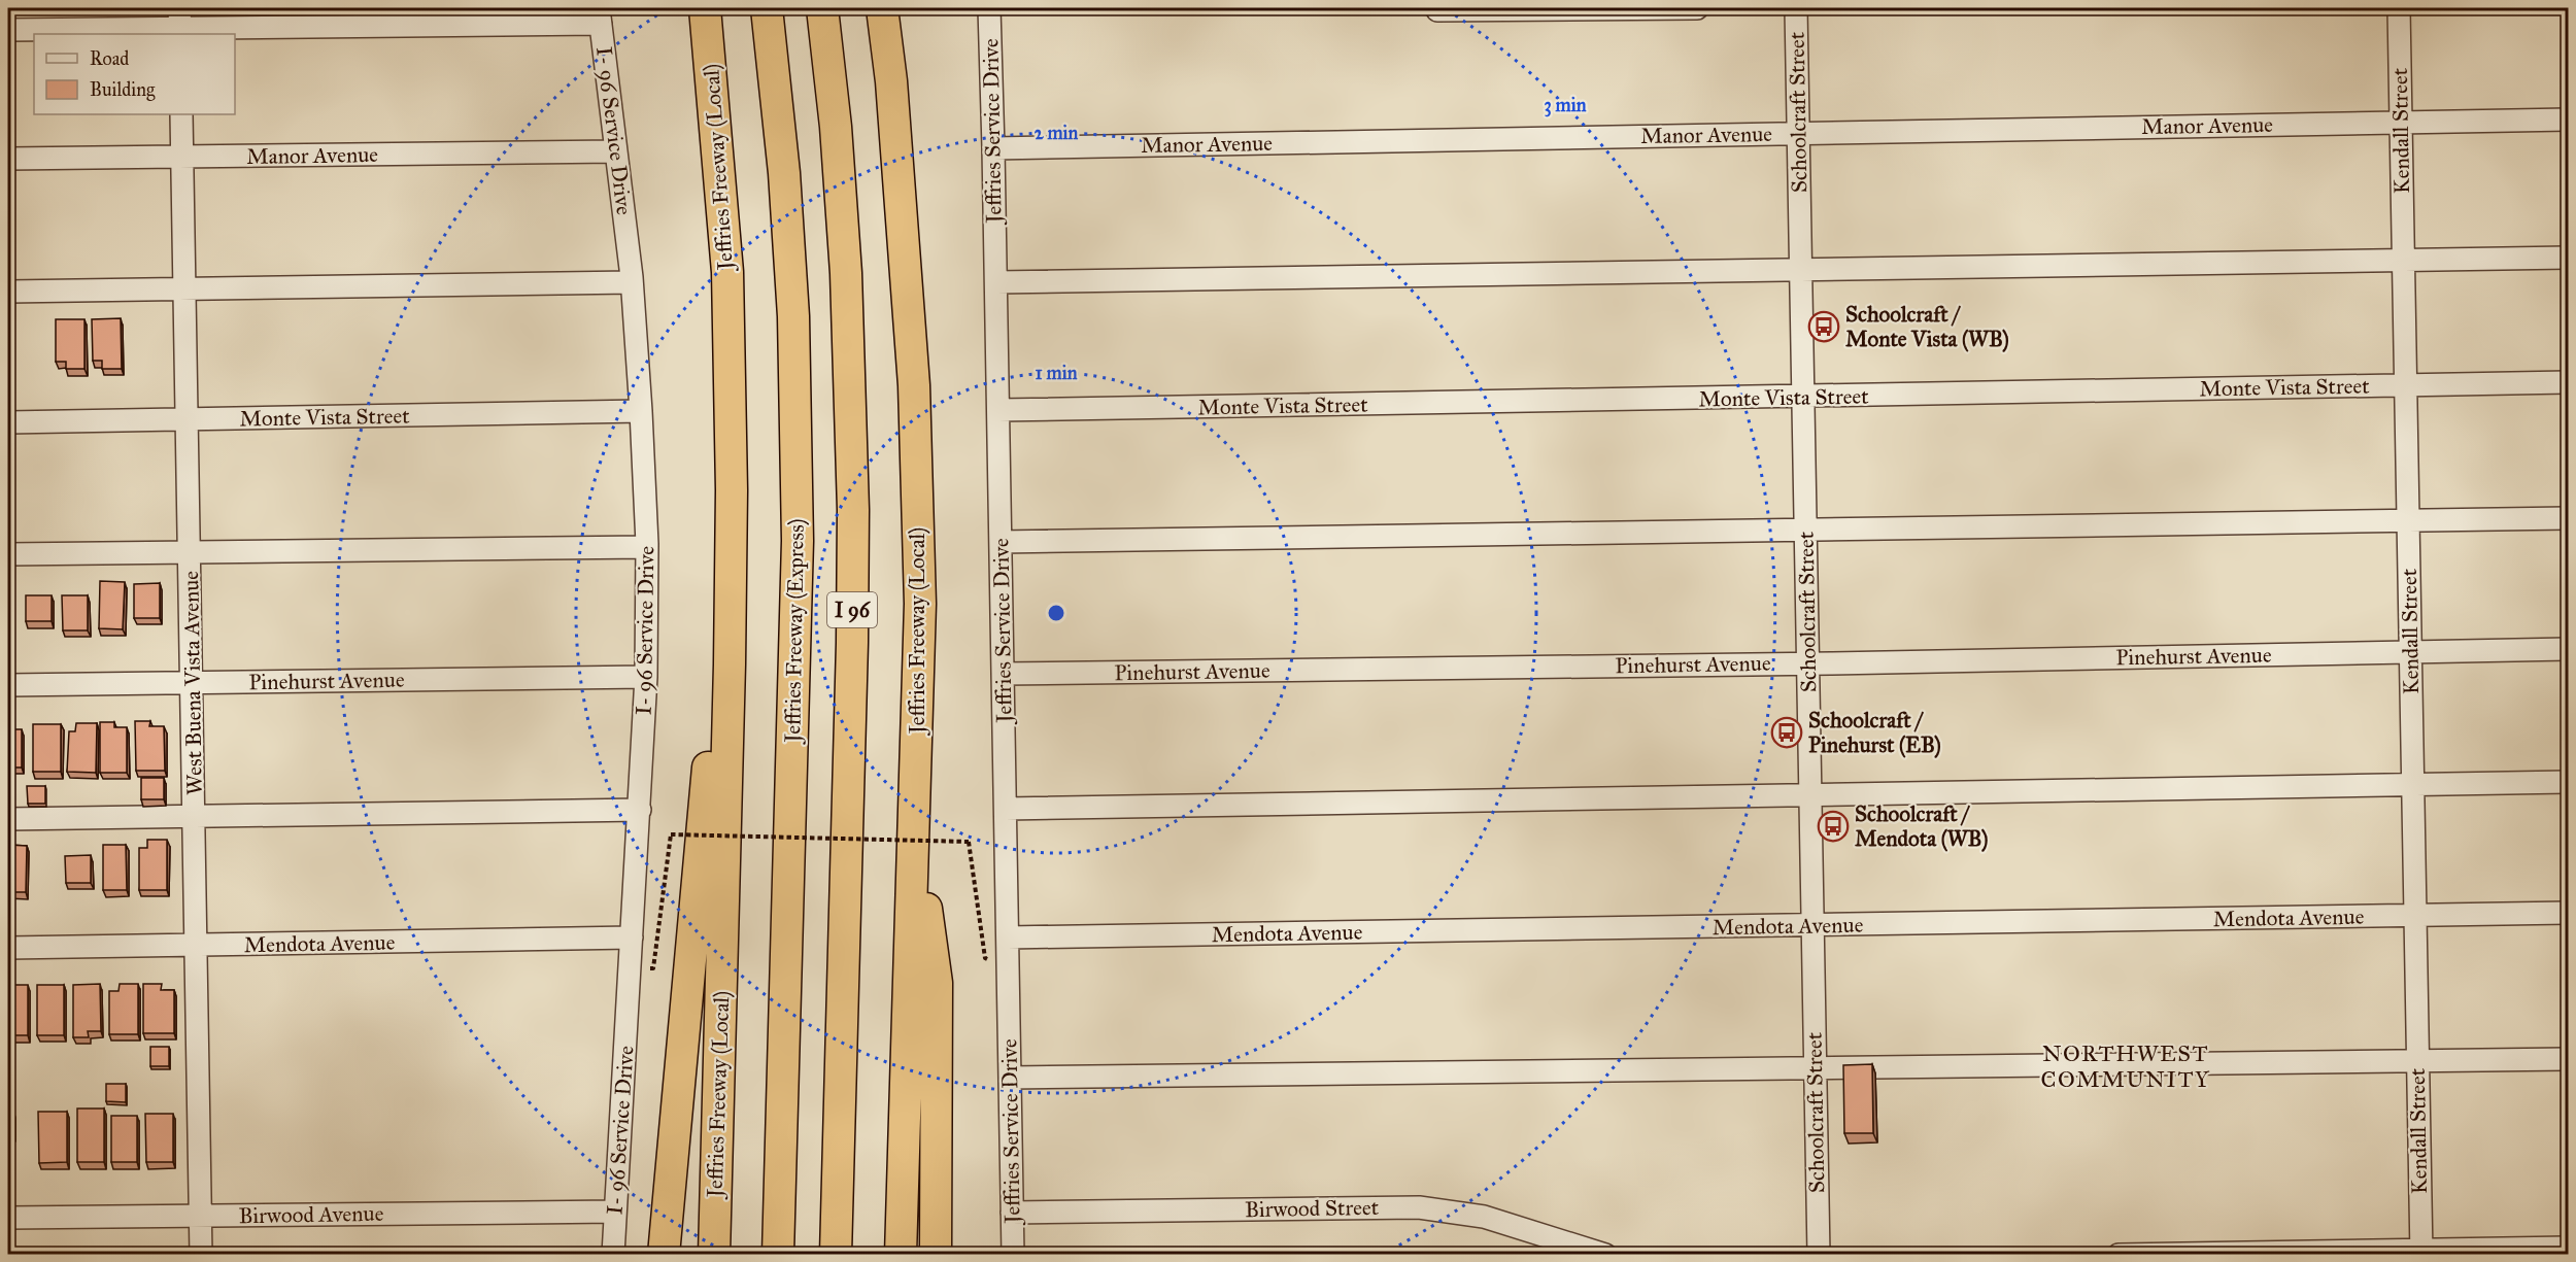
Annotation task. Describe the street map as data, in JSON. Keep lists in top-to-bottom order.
{
  "streets": {
    "highway": ["Jeffries Freeway (Local)", "I 96", "Jeffries Freeway (Express)"],
    "street": [
      "Schoolcraft Street",
      "Manor Avenue",
      "I- 96 Service Drive",
      "Jeffries Service Drive",
      "Kendall Street",
      "Monte Vista Street",
      "Pinehurst Avenue",
      "West Buena Vista Avenue",
      "Mendota Avenue",
      "Birwood Street",
      "Birwood Avenue"
    ]
  },
  "crossings": [
    ["Schoolcraft Street", "Manor Avenue"],
    ["Schoolcraft Street", "Monte Vista Street"],
    ["Schoolcraft Street", "Pinehurst Avenue"],
    ["Schoolcraft Street", "Mendota Avenue"],
    ["Manor Avenue", "I- 96 Service Drive"],
    ["Manor Avenue", "Jeffries Service Drive"],
    ["Manor Avenue", "Kendall Street"],
    ["Manor Avenue", "West Buena Vista Avenue"],
    ["I- 96 Service Drive", "Monte Vista Street"],
    ["I- 96 Service Drive", "Pinehurst Avenue"],
    ["I- 96 Service Drive", "Mendota Avenue"],
    ["I- 96 Service Drive", "Birwood Avenue"],
    ["Jeffries Service Drive", "Monte Vista Street"],
    ["Jeffries Service Drive", "Pinehurst Avenue"],
    ["Jeffries Service Drive", "Mendota Avenue"],
    ["Jeffries Service Drive", "Birwood Street"],
    ["Kendall Street", "Monte Vista Street"],
    ["Kendall Street", "Pinehurst Avenue"],
    ["Kendall Street", "Mendota Avenue"],
    ["Monte Vista Street", "West Buena Vista Avenue"],
    ["Pinehurst Avenue", "West Buena Vista Avenue"],
    ["West Buena Vista Avenue", "Mendota Avenue"],
    ["West Buena Vista Avenue", "Birwood Avenue"]
  ],
  "districts": ["NORTHWEST COMMUNITY"],
  "places": {
    "bus stop": ["Schoolcraft / Monte Vista (WB)", "Schoolcraft / Pinehurst (EB)", "Schoolcraft / Mendota (WB)"]
  },
  "legend": ["Road", "Building"],
  "rings": ["3 min", "2 min", "1 min"]
}
